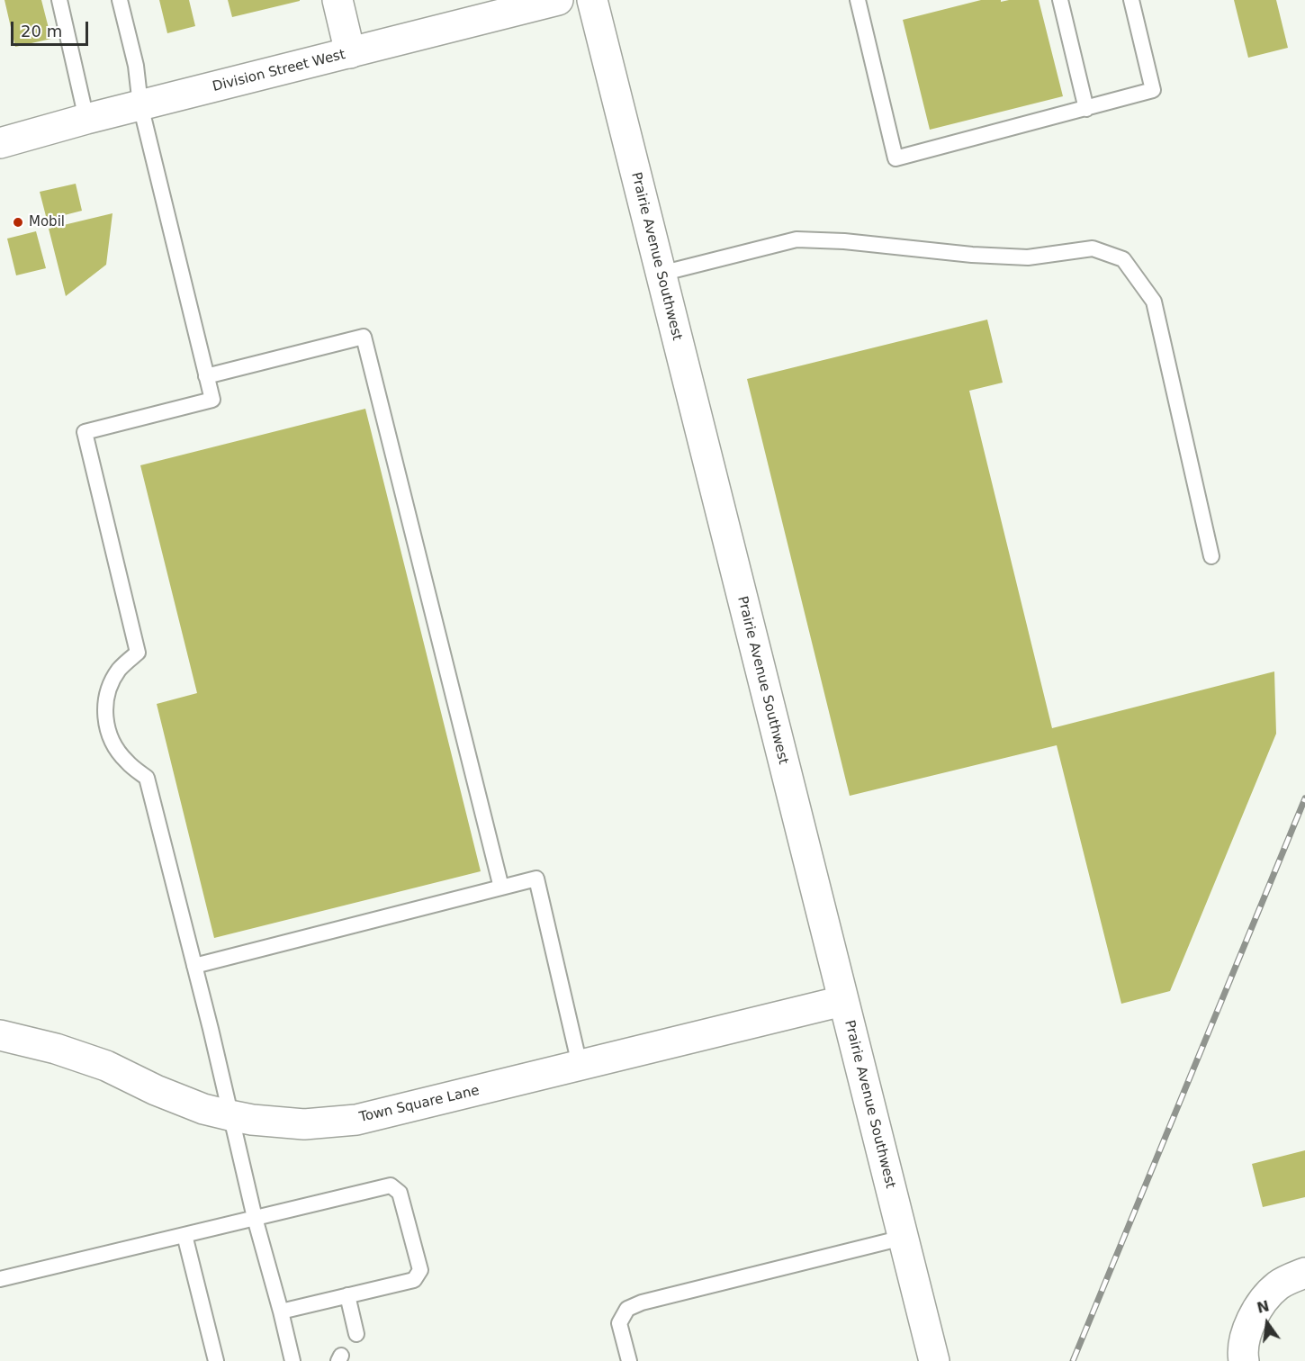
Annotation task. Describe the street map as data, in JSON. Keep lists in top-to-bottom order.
{
  "streets": {
    "street": ["Division Street West", "Prairie Avenue Southwest", "Town Square Lane"]
  },
  "crossings": [
    ["Prairie Avenue Southwest", "Town Square Lane"]
  ],
  "places": ["Mobil"],
  "scale_bar": "20 m",
  "north": "top"
}
